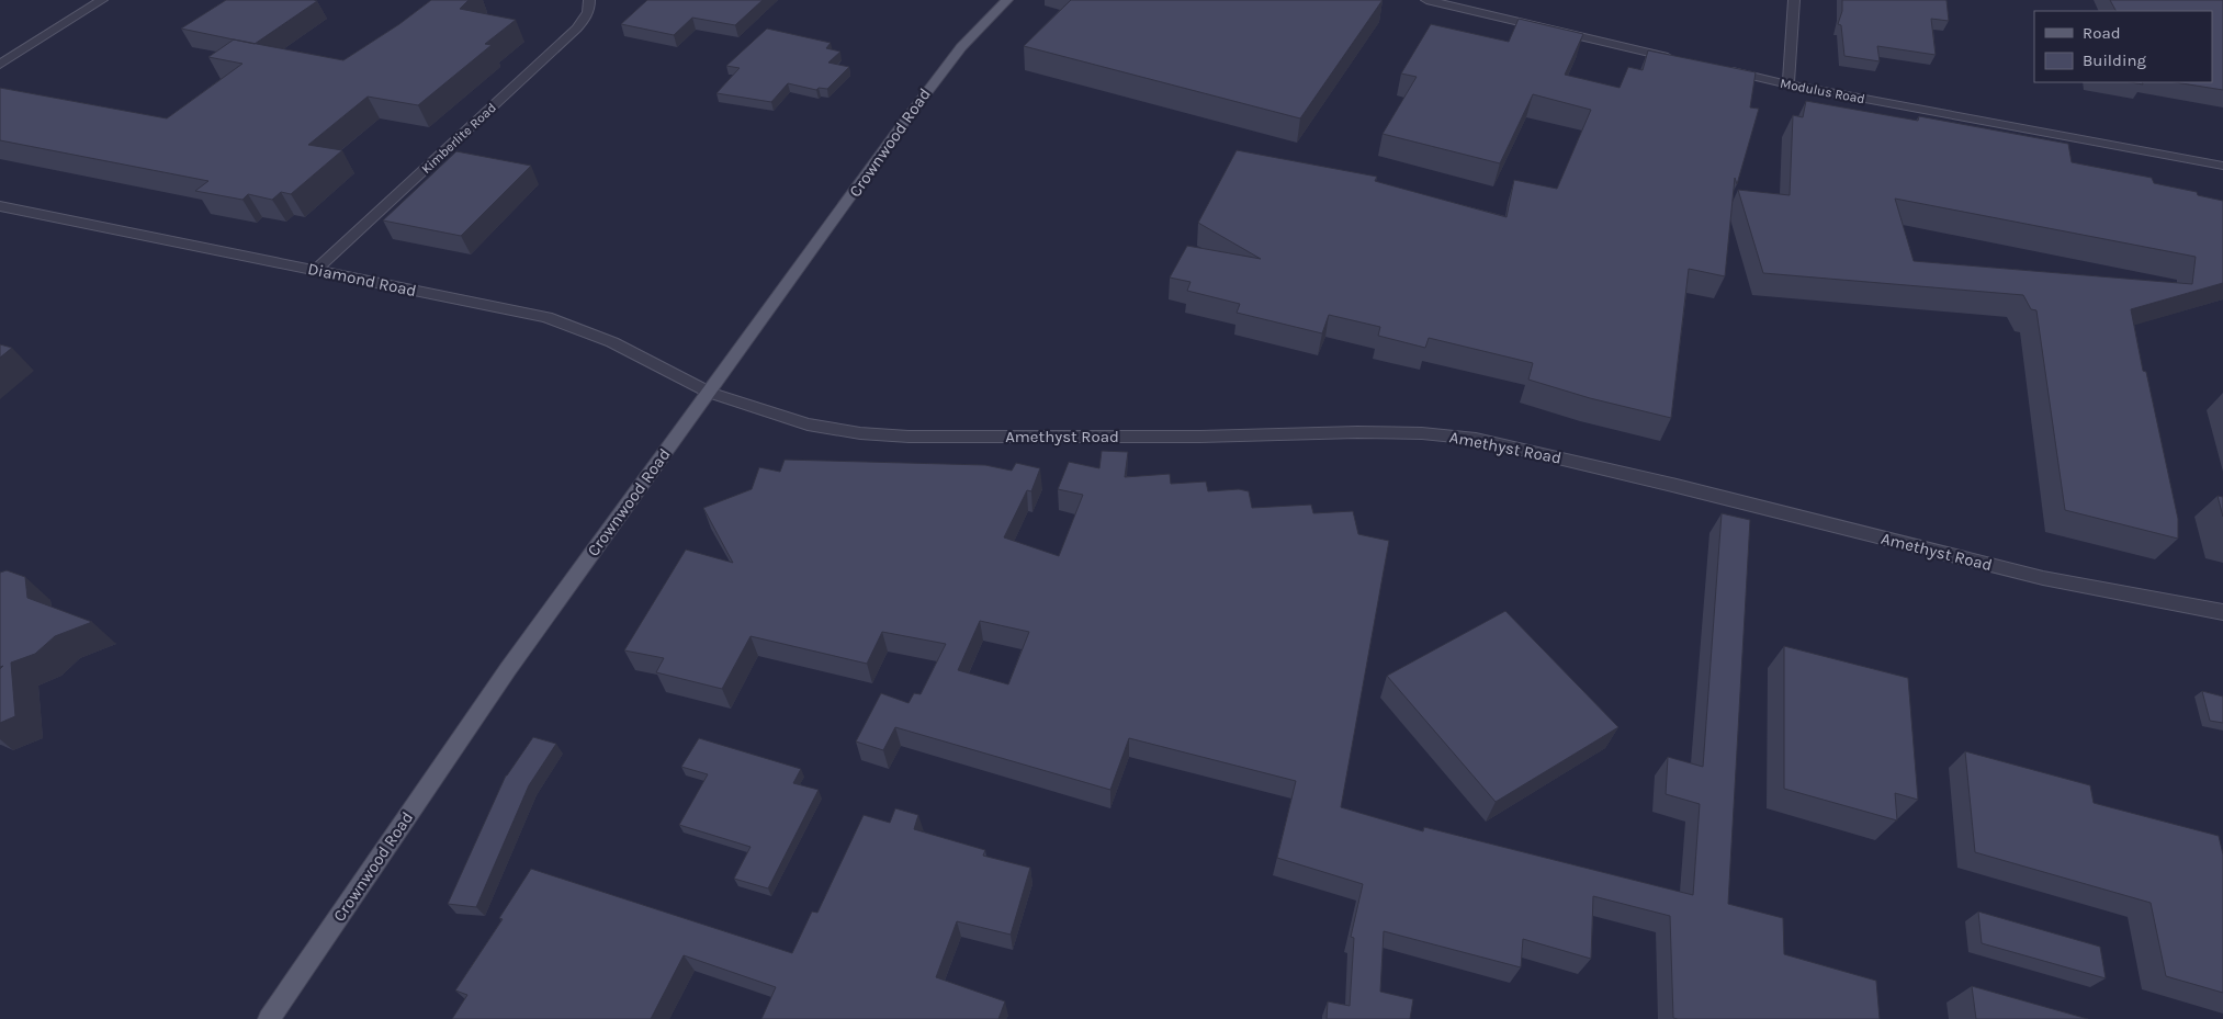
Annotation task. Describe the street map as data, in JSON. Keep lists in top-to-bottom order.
{
  "streets": {
    "main road": ["Crownwood Road"],
    "street": [
      "Modulus Road",
      "Kimberlite Road",
      "Diamond Road",
      "Amethyst Road"
    ]
  },
  "crossings": [
    ["Kimberlite Road", "Diamond Road"],
    ["Crownwood Road", "Diamond Road"],
    ["Crownwood Road", "Amethyst Road"],
    ["Diamond Road", "Amethyst Road"]
  ],
  "legend": ["Road", "Building"]
}
